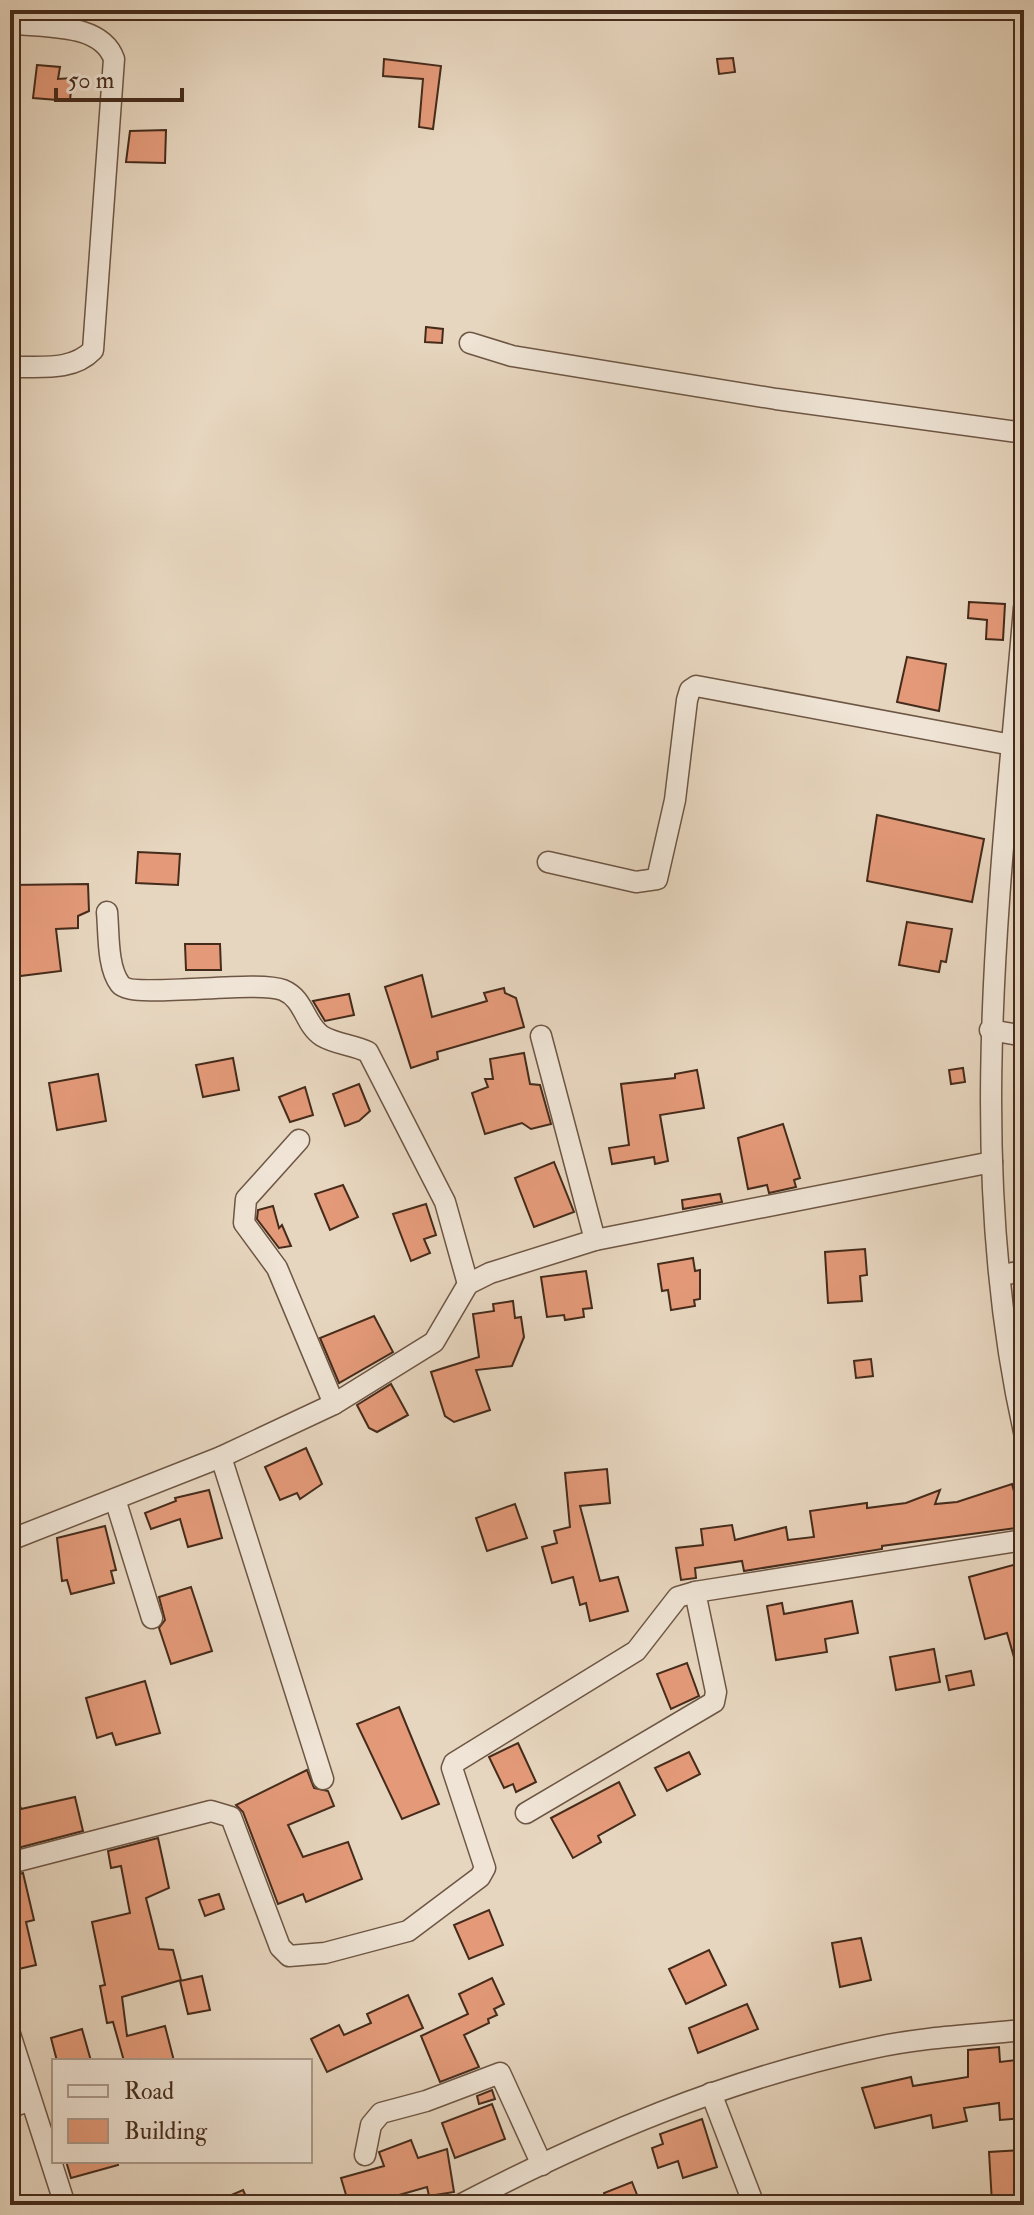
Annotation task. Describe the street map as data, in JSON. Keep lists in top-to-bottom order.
{
  "legend": ["Road", "Building"],
  "scale_bar": "50 m"
}
